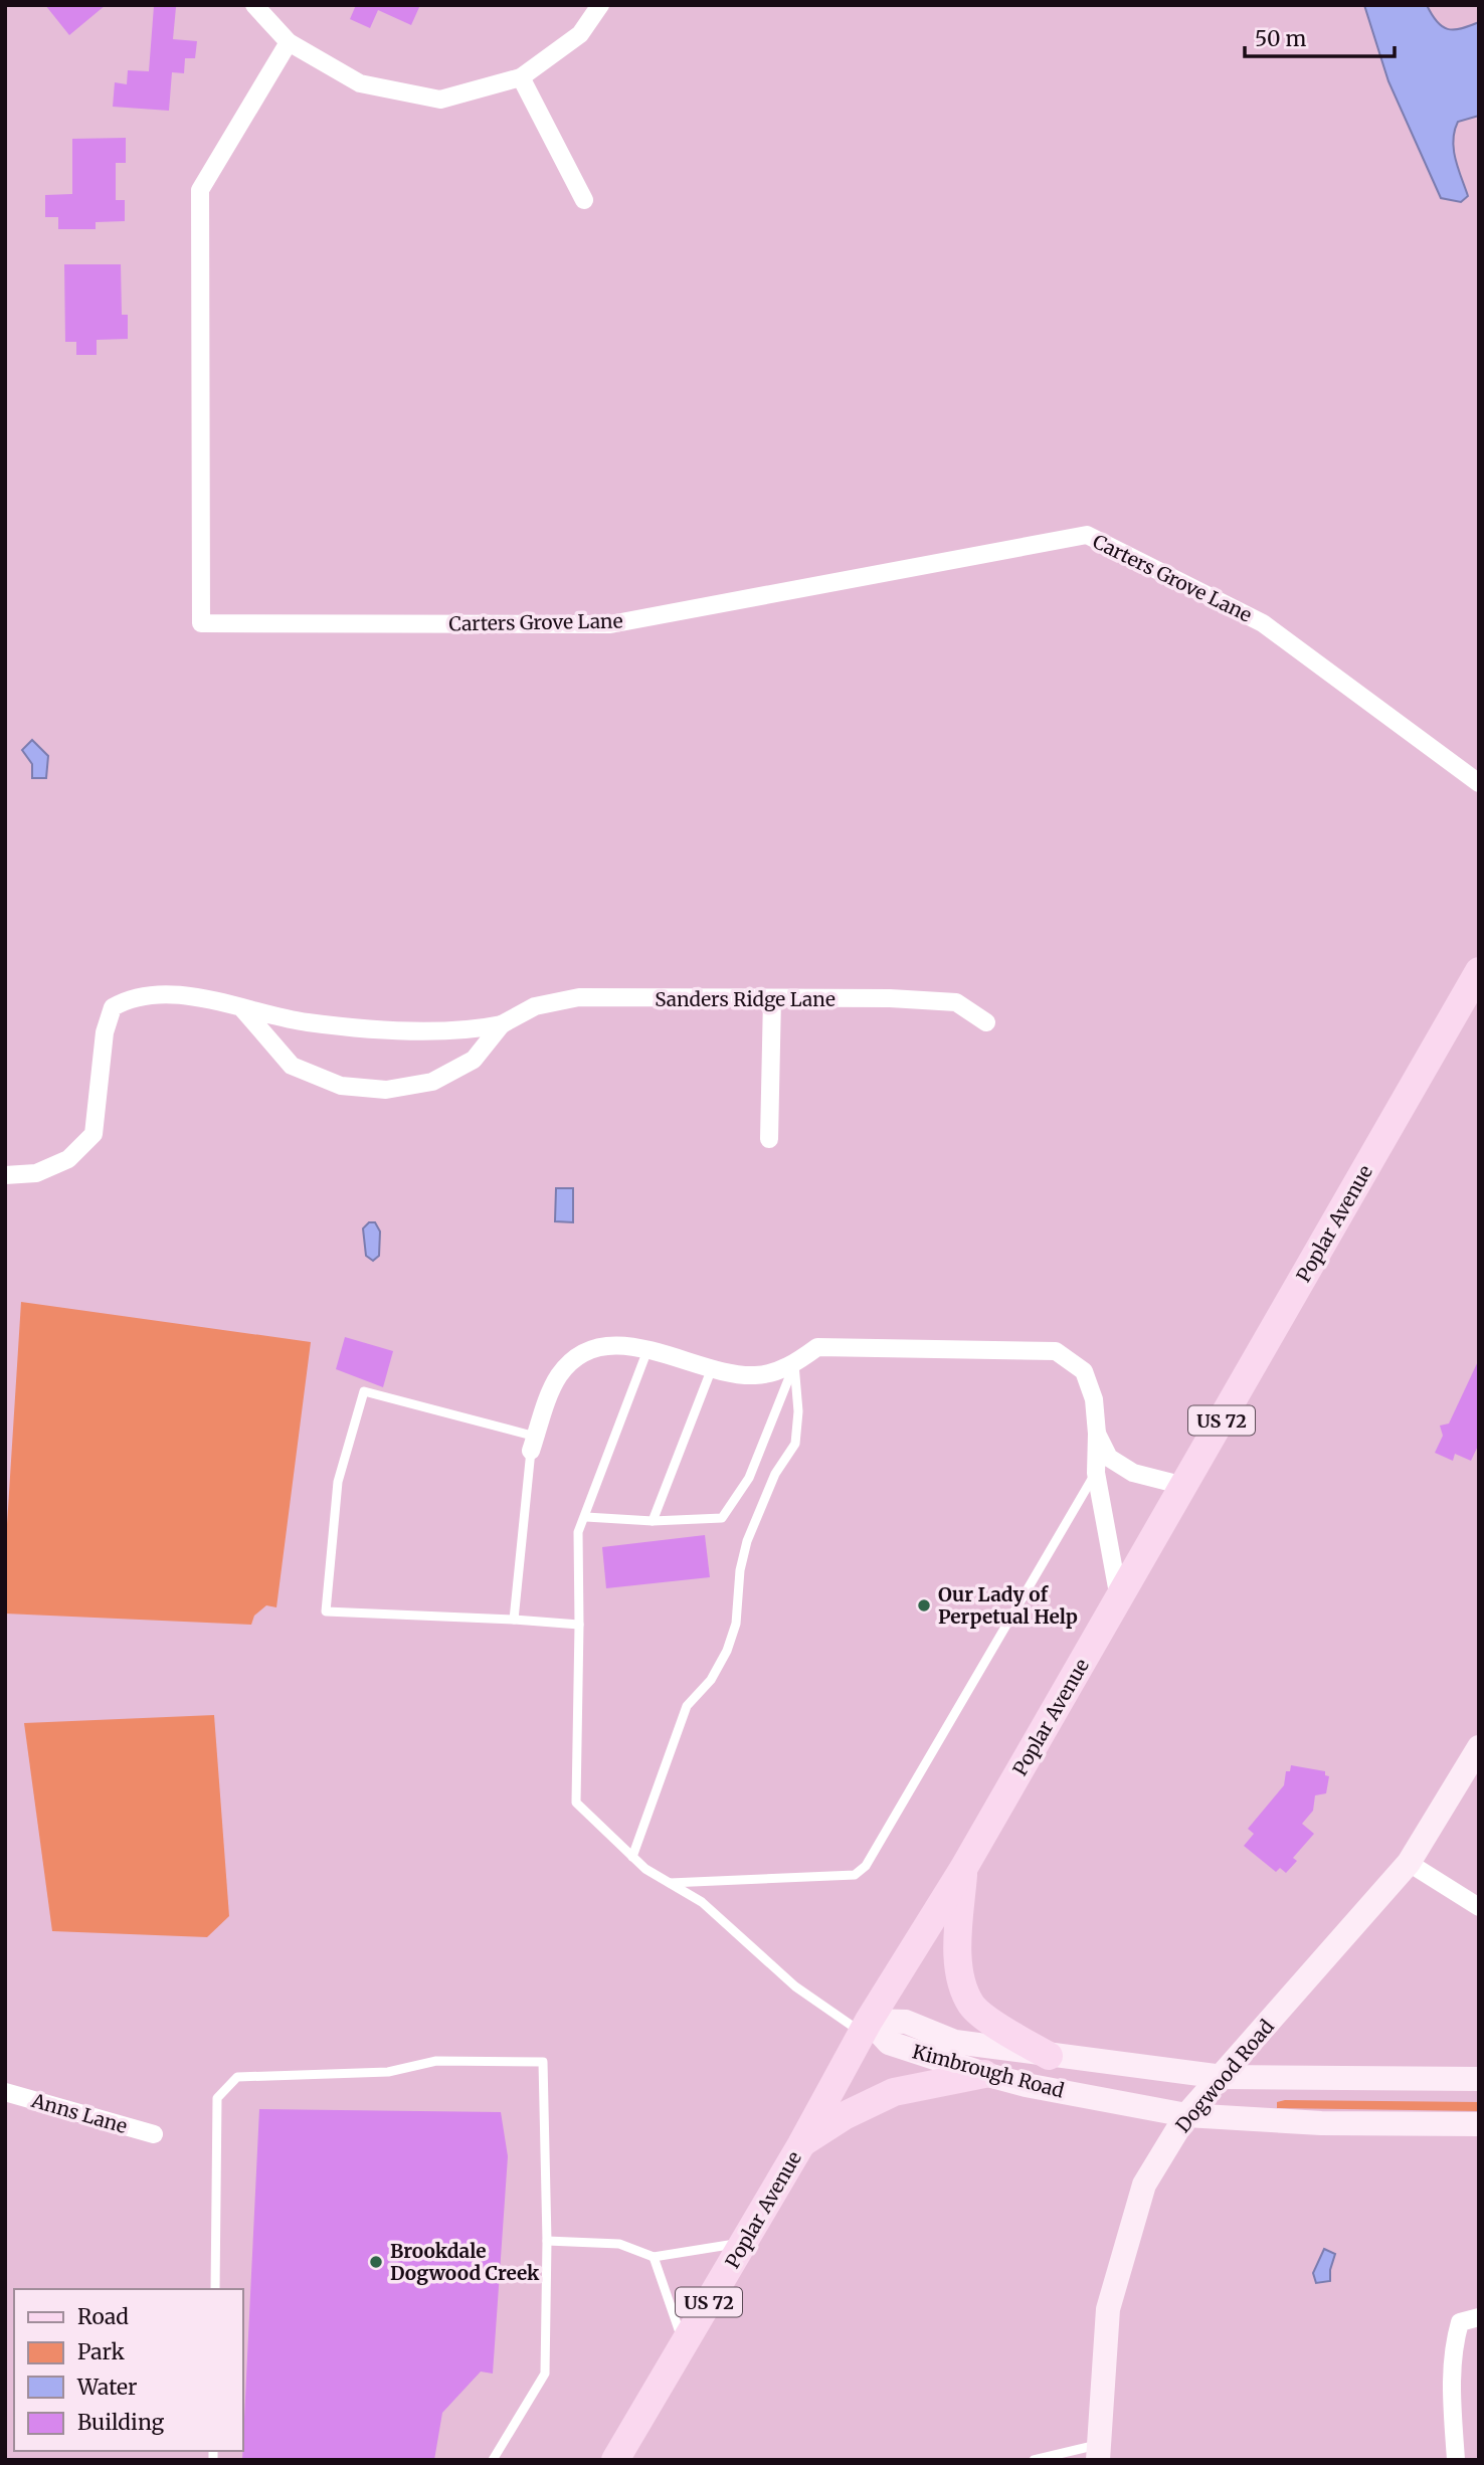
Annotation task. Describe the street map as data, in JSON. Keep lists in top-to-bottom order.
{
  "streets": {
    "main road": ["Poplar Avenue", "US 72"],
    "street": [
      "Carters Grove Lane",
      "Sanders Ridge Lane",
      "Kimbrough Road",
      "Dogwood Road",
      "Anns Lane"
    ]
  },
  "crossings": [
    ["Poplar Avenue", "Kimbrough Road"],
    ["Kimbrough Road", "Dogwood Road"]
  ],
  "places": ["Our Lady of Perpetual Help", "Brookdale Dogwood Creek"],
  "legend": [
    "Road",
    "Park",
    "Water",
    "Building"
  ],
  "scale_bar": "50 m"
}
